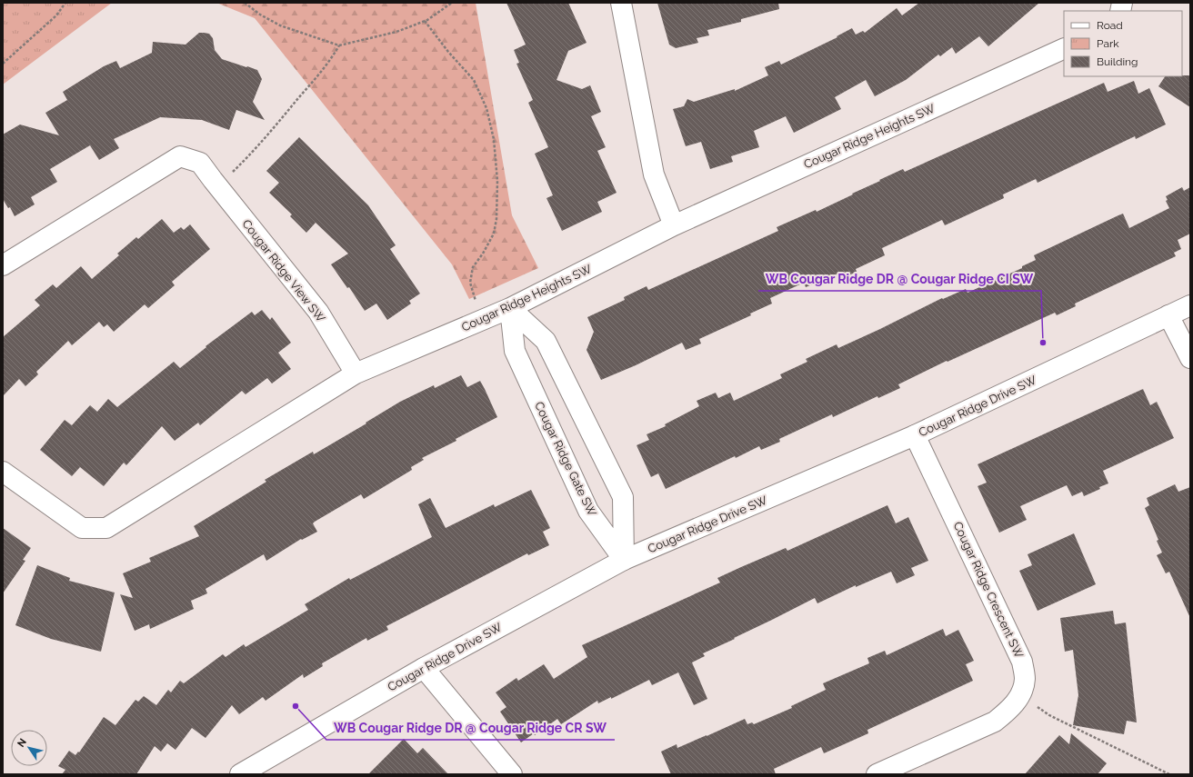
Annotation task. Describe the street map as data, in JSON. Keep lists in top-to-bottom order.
{
  "streets": {
    "street": [
      "Cougar Ridge Heights SW",
      "Cougar Ridge View SW",
      "Cougar Ridge Drive SW",
      "Cougar Ridge Gate SW",
      "Cougar Ridge Crescent SW"
    ]
  },
  "crossings": [
    ["Cougar Ridge Heights SW", "Cougar Ridge View SW"],
    ["Cougar Ridge Heights SW", "Cougar Ridge Gate SW"],
    ["Cougar Ridge Drive SW", "Cougar Ridge Gate SW"],
    ["Cougar Ridge Drive SW", "Cougar Ridge Crescent SW"]
  ],
  "places": ["WB Cougar Ridge DR @ Cougar Ridge CI SW", "WB Cougar Ridge DR @ Cougar Ridge CR SW"],
  "legend": ["Road", "Park", "Building"],
  "north": "top left"
}
